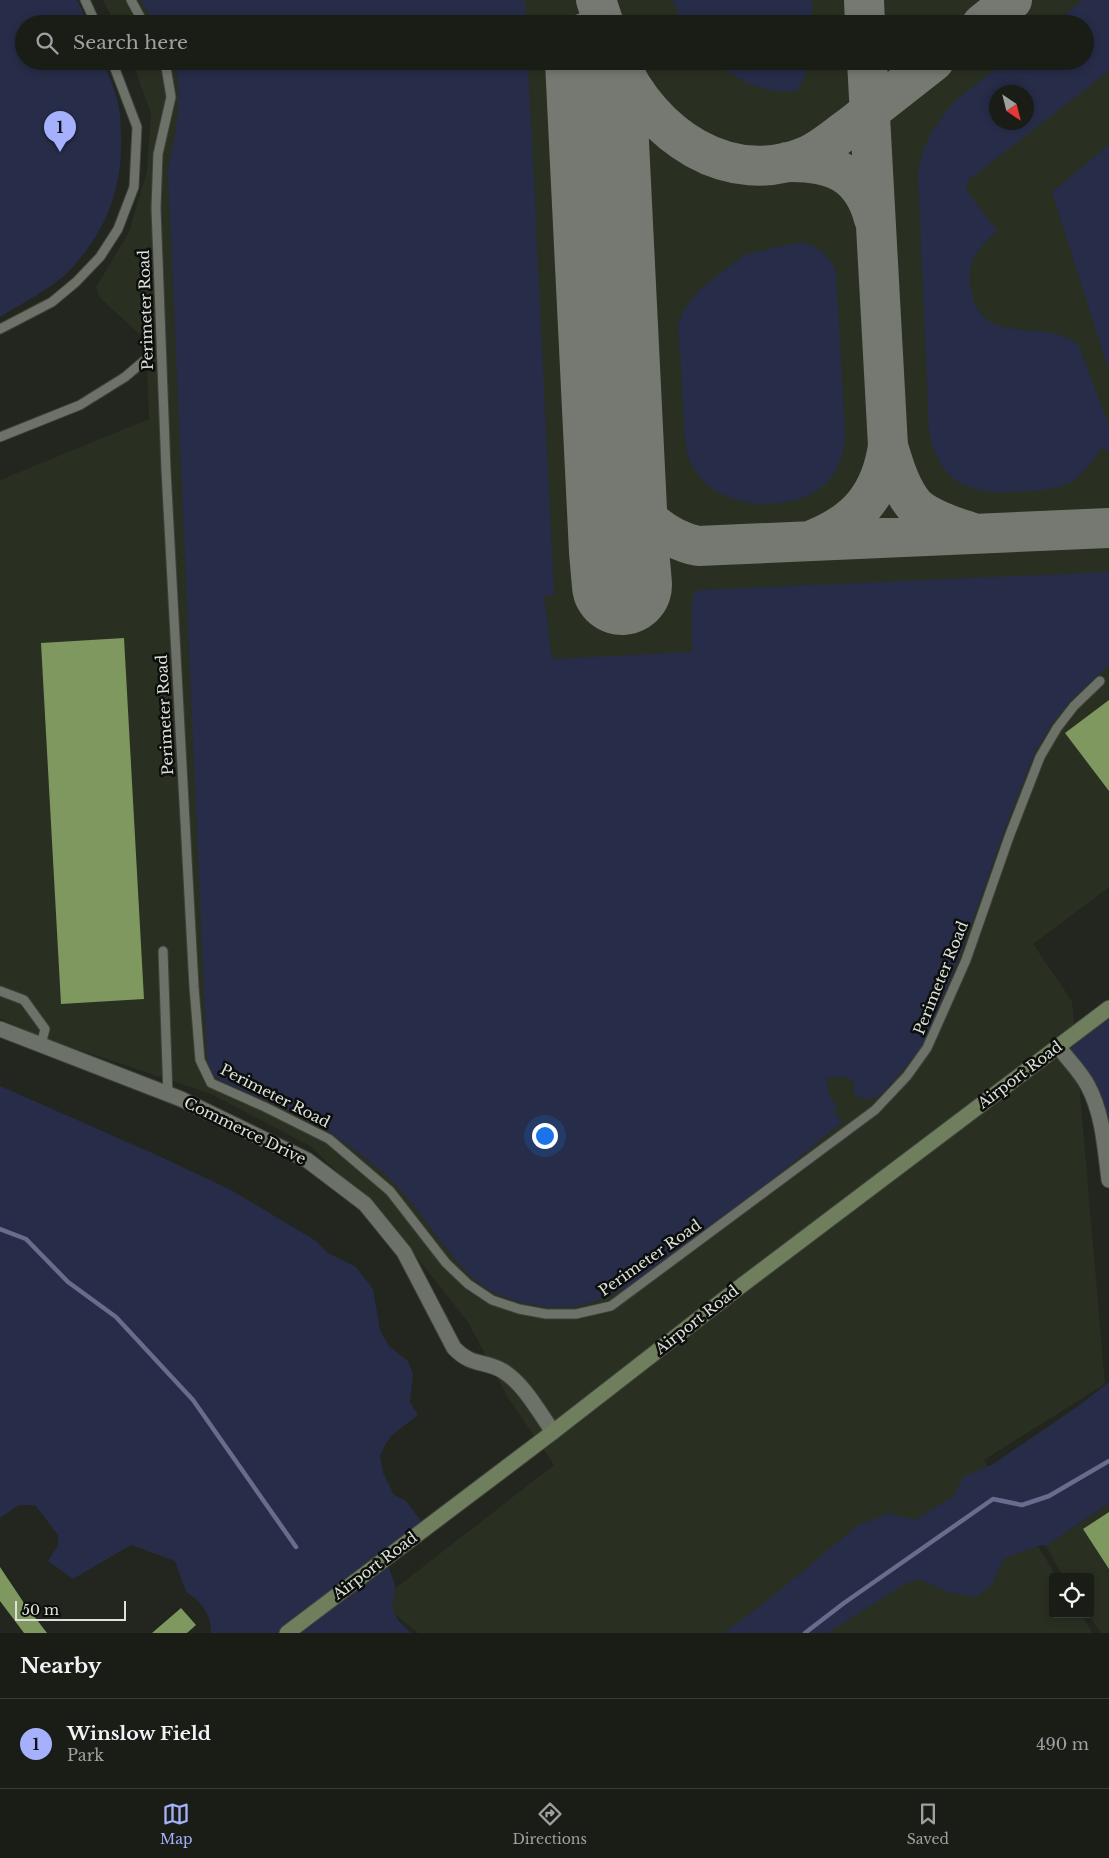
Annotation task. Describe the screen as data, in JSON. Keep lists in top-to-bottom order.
{
  "streets": {
    "main road": ["Airport Road"],
    "street": ["Commerce Drive"],
    "lane": ["Perimeter Road"]
  },
  "crossings": [
    ["Airport Road", "Commerce Drive"]
  ],
  "scale_bar": "50 m",
  "north": "bottom right",
  "page": {
    "search": "Search here",
    "pins": "1",
    "scale": "50 m",
    "heading": "Nearby",
    "list": [
      {
        "mark": "1",
        "name": "Winslow Field",
        "note": "Park",
        "value": "490 m"
      }
    ],
    "nav": ["Map", "Directions", "Saved"]
  }
}
